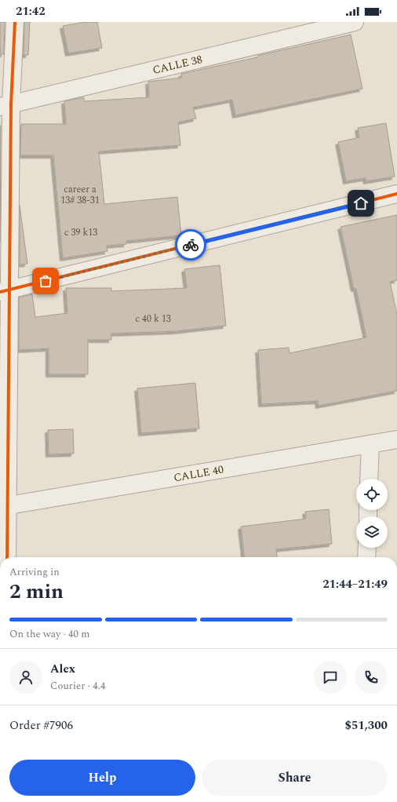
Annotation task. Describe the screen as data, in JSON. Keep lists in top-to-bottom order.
{
  "streets": {
    "street": ["CALLE 38", "CALLE 40"]
  },
  "house_numbers": ["career a 13# 38-31", "c 39 k13", "c 40 k 13"],
  "page": {
    "status": "21:42",
    "heading": ["2 min", "Arriving in", "21:44–21:49"],
    "panel": [
      "Alex",
      "Courier · 4.4",
      "Order #7906",
      "$51,300"
    ],
    "bar": "On the way · 40 m",
    "buttons": ["Help", "Share"]
  }
}
